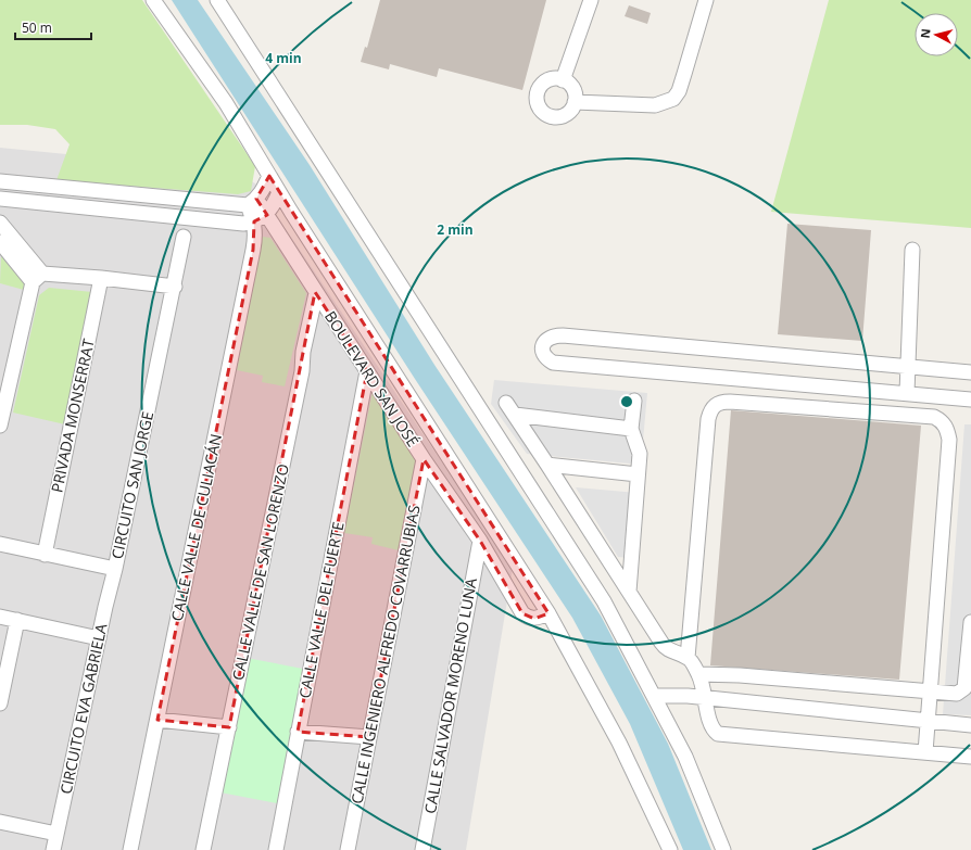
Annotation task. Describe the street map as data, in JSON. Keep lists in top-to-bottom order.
{
  "streets": {
    "street": [
      "BOULEVARD SAN JOSÉ",
      "PRIVADA MONSERRAT",
      "CIRCUITO SAN JORGE",
      "CALLE VALLE DE CULIACÁN",
      "CALLE VALLE DE SAN LORENZO",
      "CALLE VALLE DEL FUERTE",
      "CALLE INGENIERO ALFREDO COVARRUBIAS",
      "CALLE SALVADOR MORENO LUNA",
      "CIRCUITO EVA GABRIELA"
    ]
  },
  "crossings": [
    ["BOULEVARD SAN JOSÉ", "CALLE VALLE DE CULIACÁN"],
    ["BOULEVARD SAN JOSÉ", "CALLE VALLE DE SAN LORENZO"],
    ["BOULEVARD SAN JOSÉ", "CALLE VALLE DEL FUERTE"],
    ["BOULEVARD SAN JOSÉ", "CALLE INGENIERO ALFREDO COVARRUBIAS"],
    ["BOULEVARD SAN JOSÉ", "CALLE SALVADOR MORENO LUNA"],
    ["PRIVADA MONSERRAT", "CIRCUITO SAN JORGE"],
    ["CIRCUITO SAN JORGE", "CIRCUITO EVA GABRIELA"]
  ],
  "scale_bar": "50 m",
  "north": "left",
  "rings": ["4 min", "2 min"]
}
